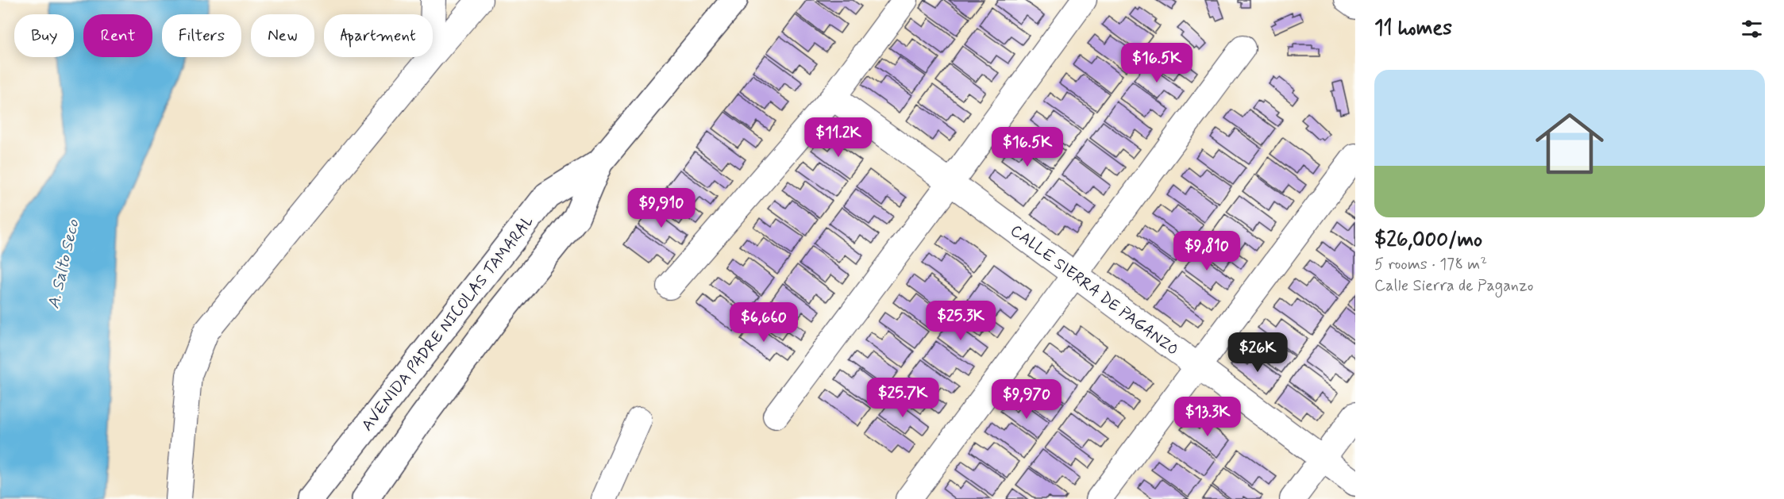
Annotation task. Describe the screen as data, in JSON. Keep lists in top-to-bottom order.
{
  "streets": {
    "street": ["CALLE SIERRA DE PAGANZO", "AVENIDA PADRE NICOLAS TAMARAL"]
  },
  "water": ["A. Salto Seco"],
  "page": {
    "heading": "11 homes",
    "chip": [
      "Buy",
      "Rent",
      "Filters",
      "New",
      "Apartment"
    ],
    "price": [
      "$16.5K",
      "$11.2K",
      "$16.5K",
      "$9,910",
      "$9,810",
      "$25.3K",
      "$6,660",
      "$26K",
      "$25.7K",
      "$9,970",
      "$13.3K"
    ],
    "list": [
      {
        "name": "$26,000/mo",
        "note": "5 rooms · 178 m² · Calle Sierra de Paganzo"
      }
    ]
  }
}
